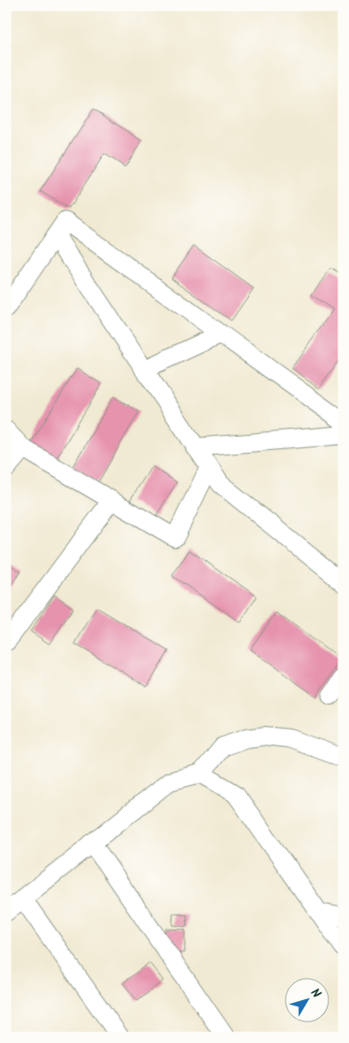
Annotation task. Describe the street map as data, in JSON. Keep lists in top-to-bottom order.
{
  "north": "top right"
}
